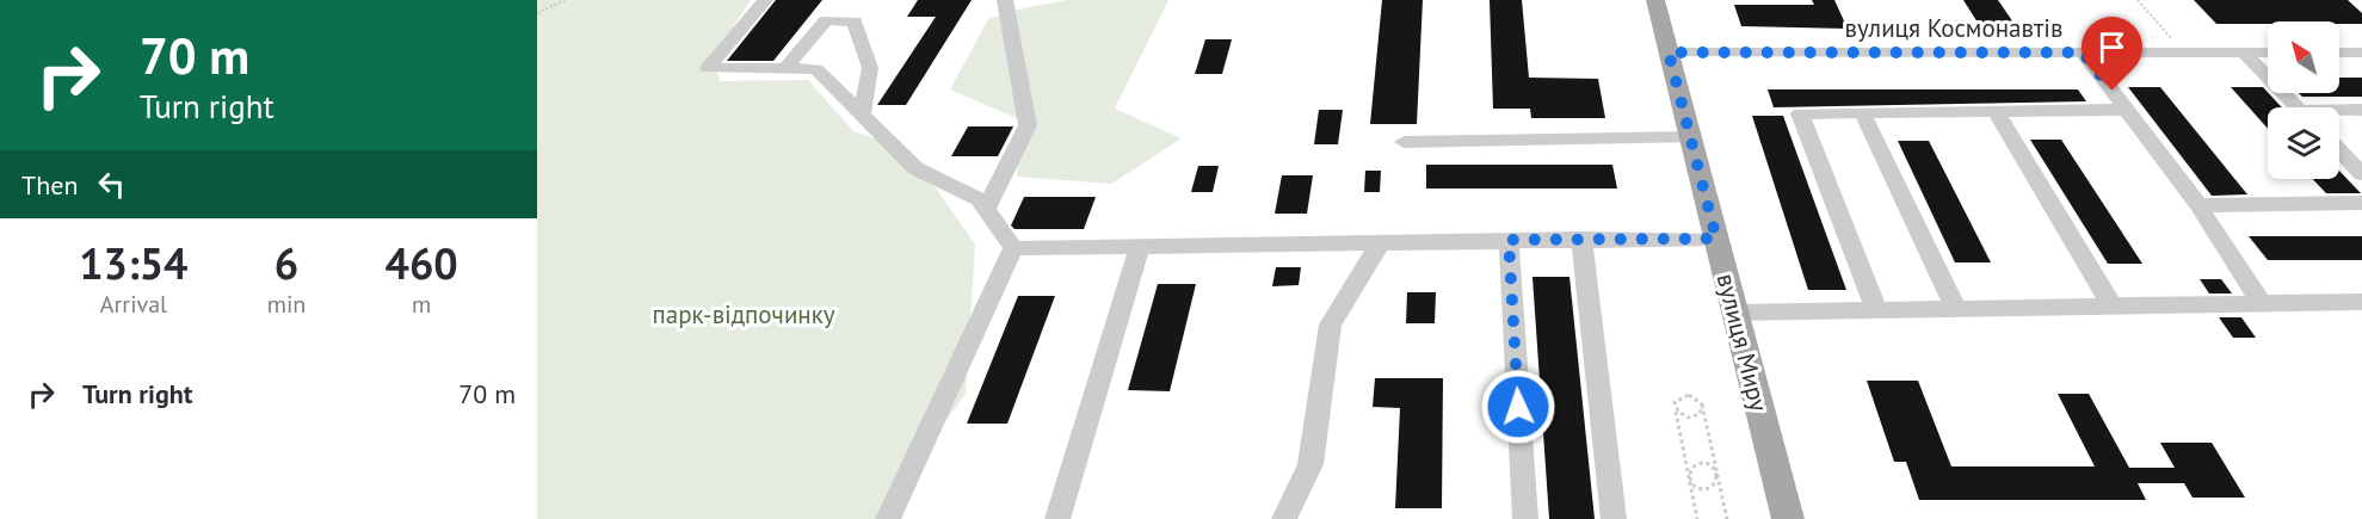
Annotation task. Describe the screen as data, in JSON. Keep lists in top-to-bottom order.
{
  "streets": {
    "main road": ["вулиця Миру"],
    "street": ["вулиця Космонавтів"]
  },
  "crossings": [
    ["вулиця Космонавтів", "вулиця Миру"]
  ],
  "parks": ["парк-відпочинку"],
  "north": "top left",
  "page": {
    "turn": ["70 m", "Turn right"],
    "then": "Then",
    "eta": [
      "13:54",
      "Arrival",
      "6",
      "min",
      "460",
      "m"
    ],
    "list": [
      {
        "name": "Turn right",
        "value": "70 m"
      }
    ]
  }
}
